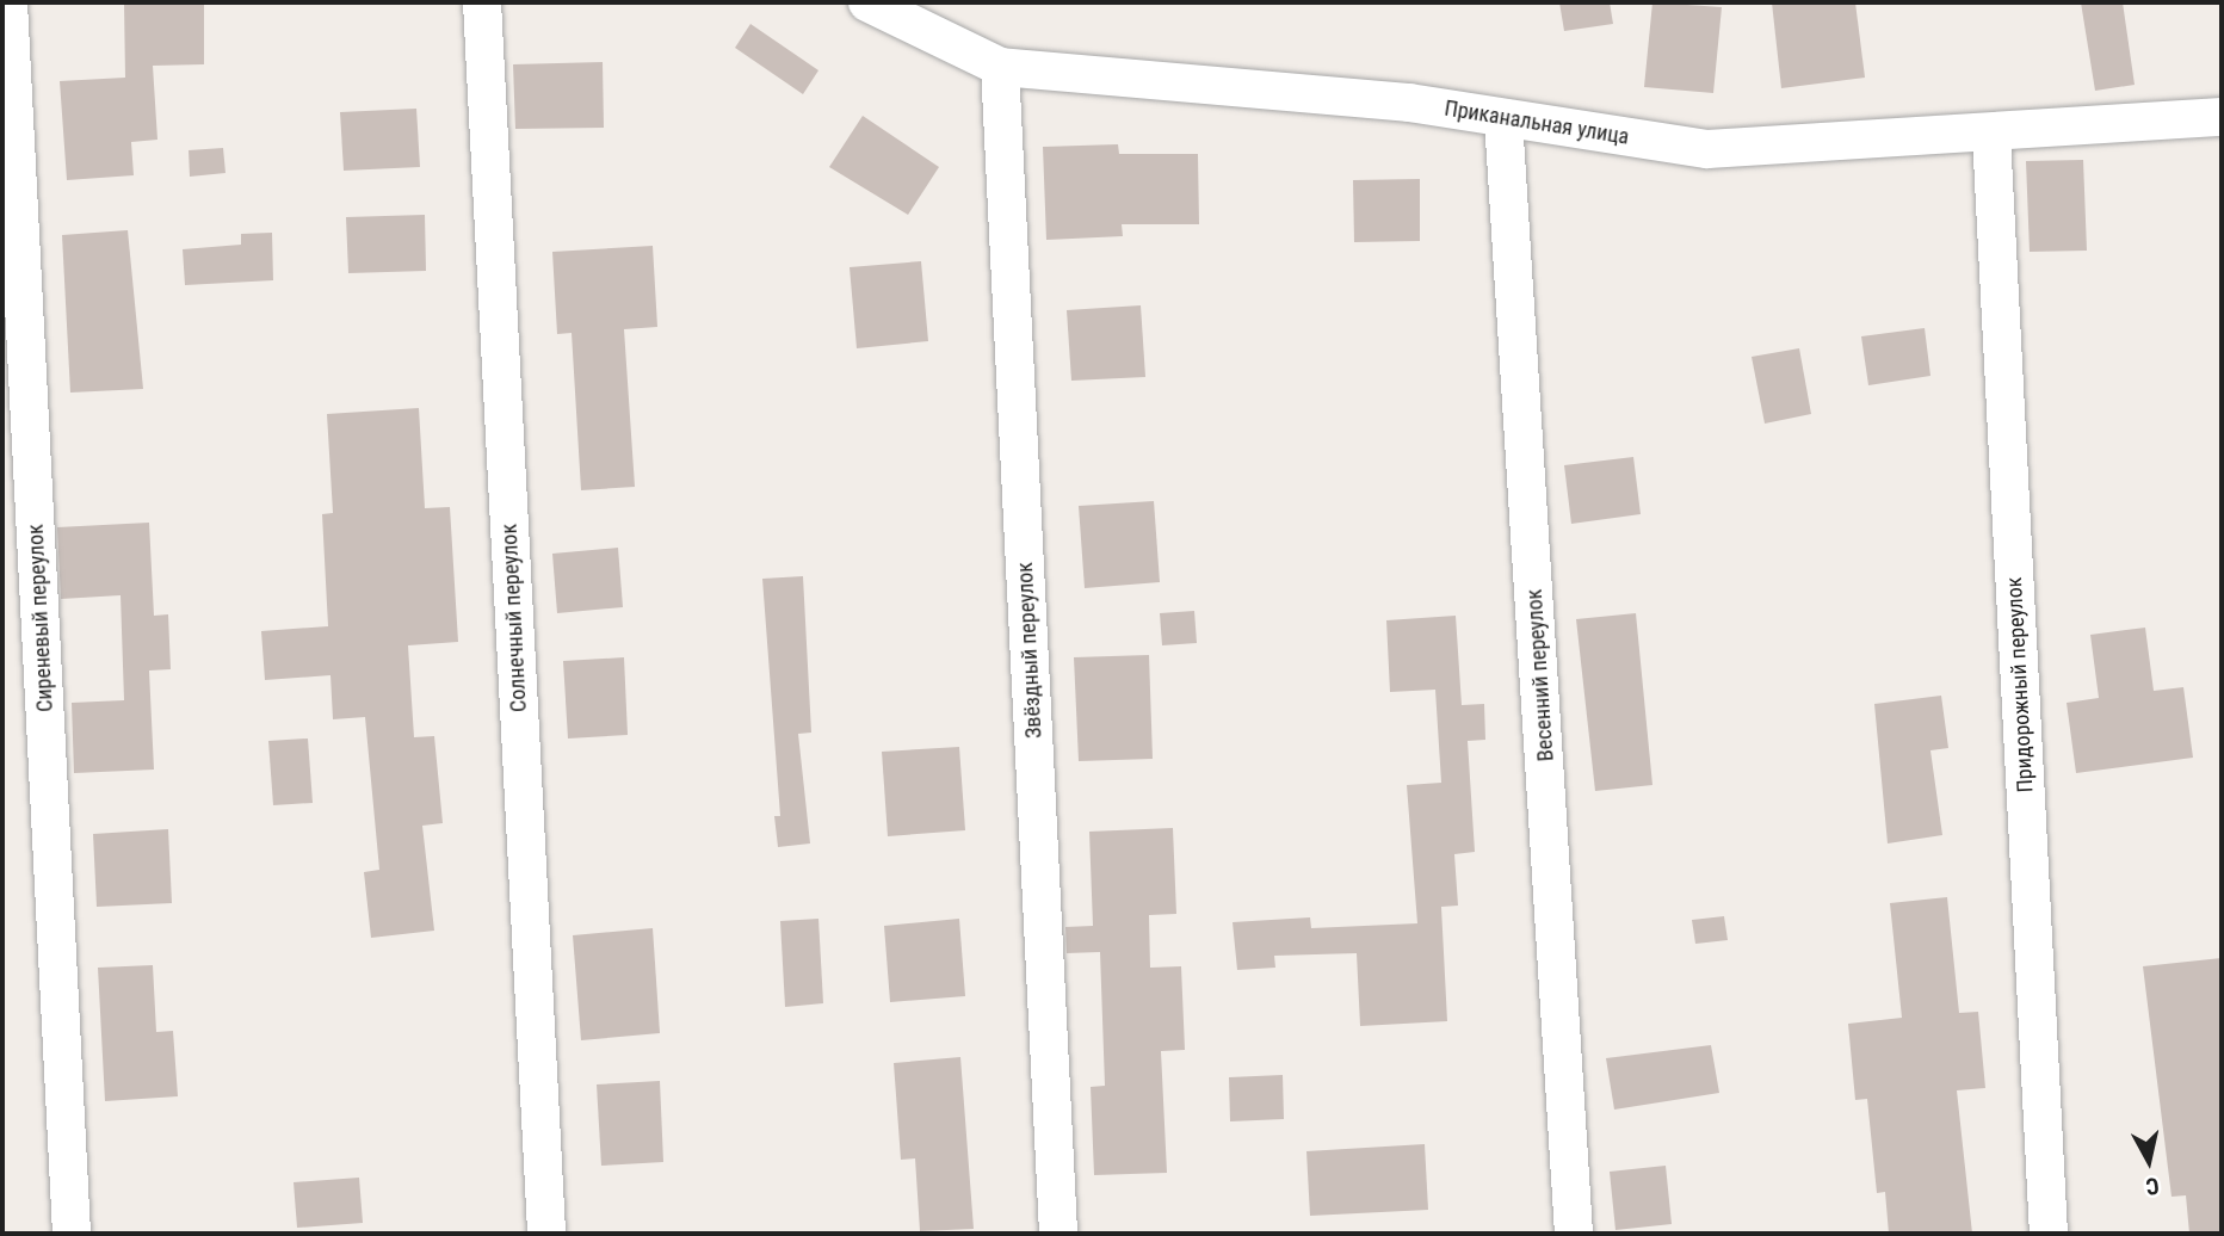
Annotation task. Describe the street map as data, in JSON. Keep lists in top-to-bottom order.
{
  "streets": {
    "street": [
      "Приканальная улица",
      "Сиреневый переулок",
      "Солнечный переулок",
      "Звёздный переулок",
      "Весенний переулок",
      "Придорожный переулок"
    ]
  },
  "crossings": [
    ["Приканальная улица", "Звёздный переулок"],
    ["Приканальная улица", "Весенний переулок"],
    ["Приканальная улица", "Придорожный переулок"]
  ],
  "north": "bottom"
}
